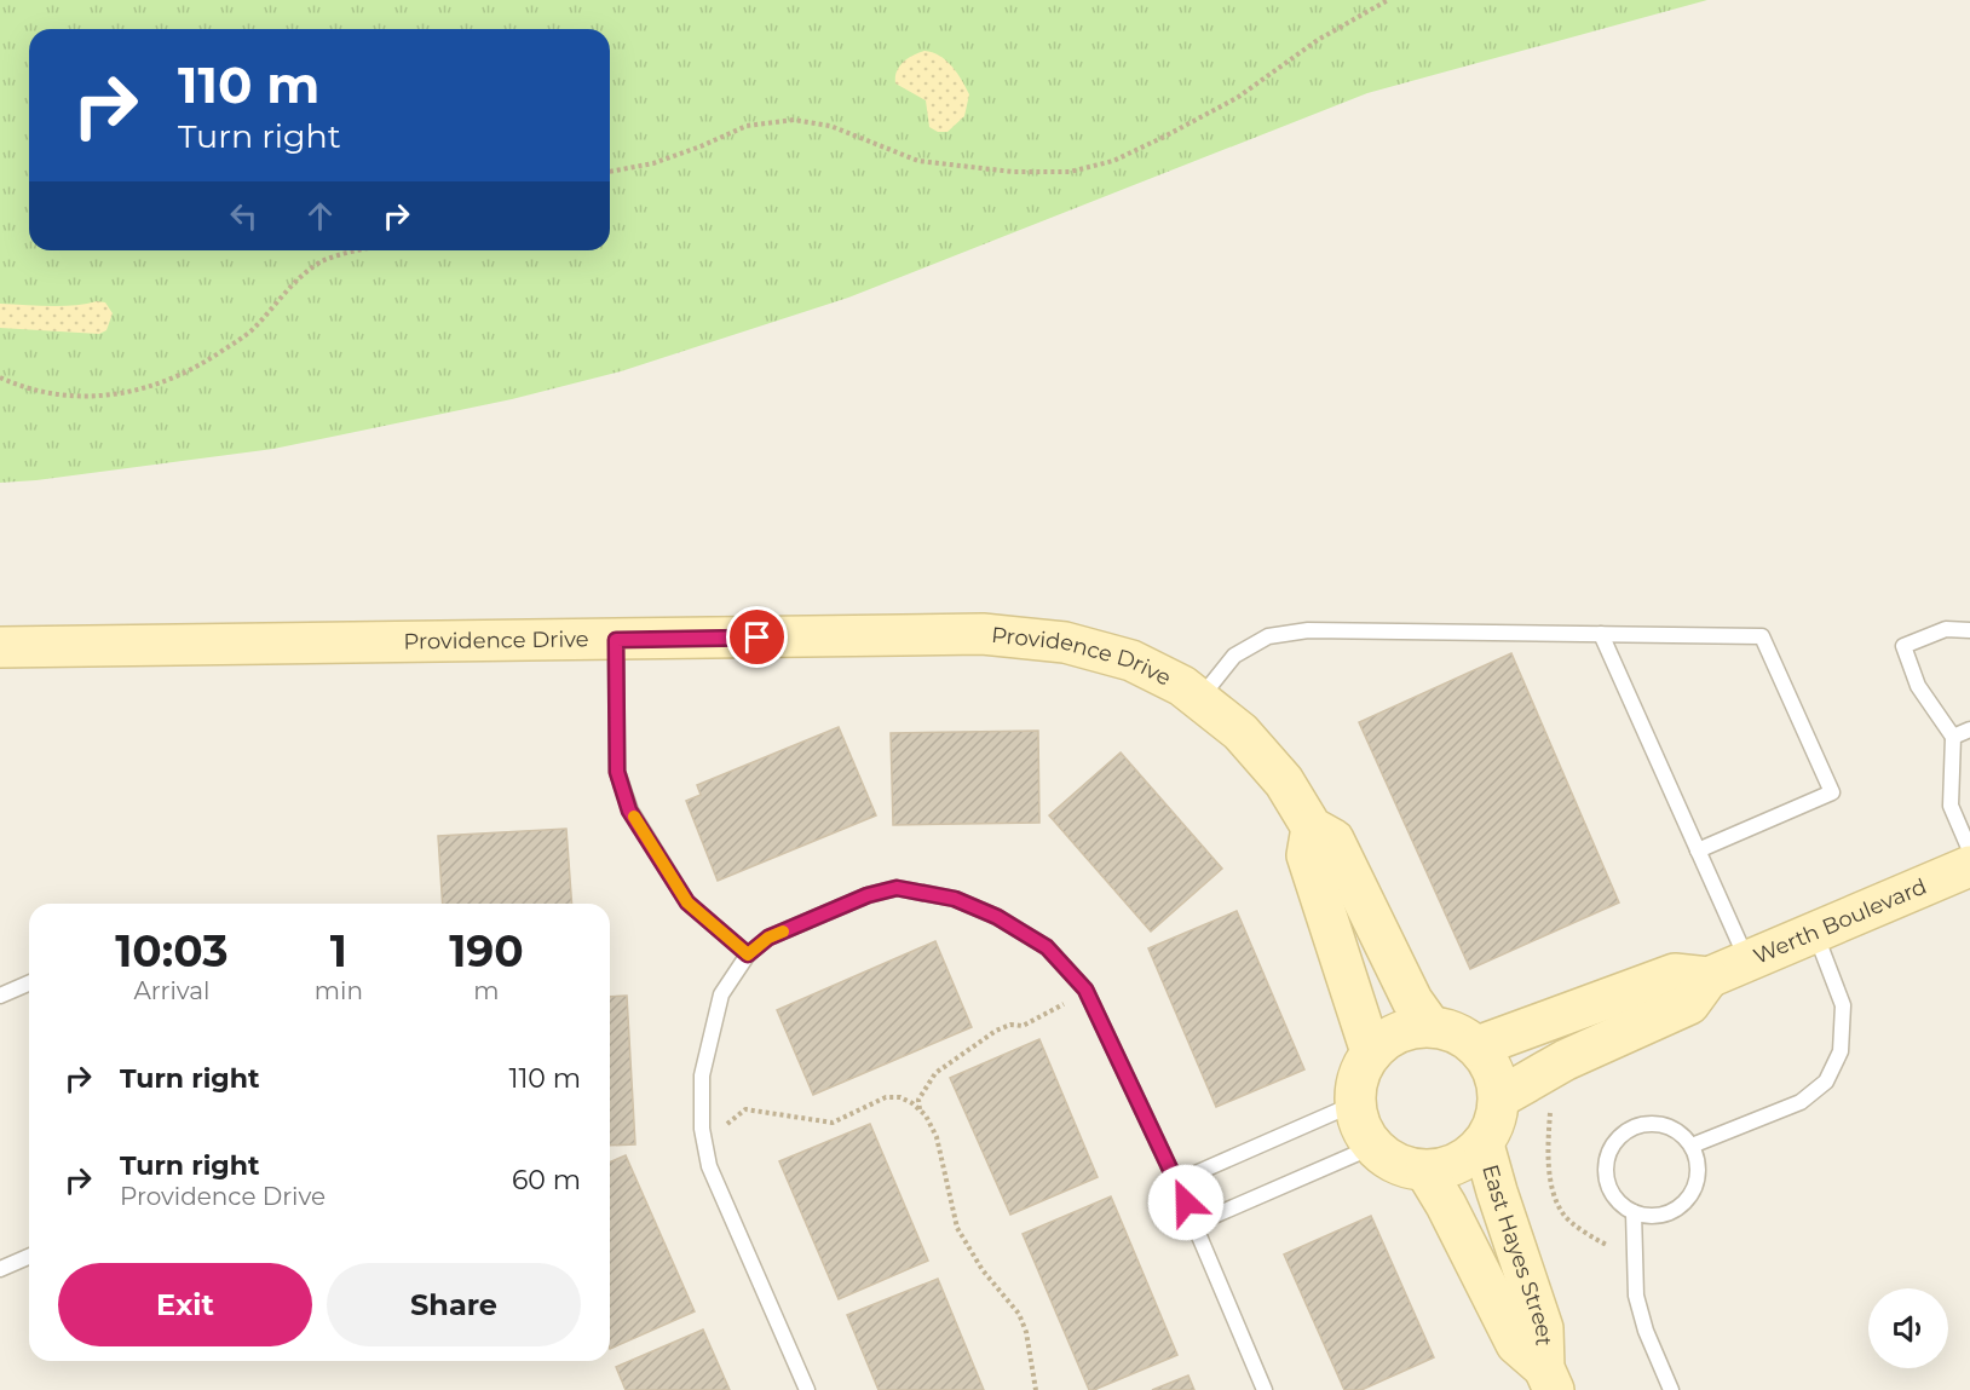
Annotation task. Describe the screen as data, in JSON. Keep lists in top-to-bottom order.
{
  "streets": {
    "street": ["Providence Drive", "Werth Boulevard", "East Hayes Street"]
  },
  "crossings": [
    ["Providence Drive", "Werth Boulevard"],
    ["Providence Drive", "East Hayes Street"],
    ["Werth Boulevard", "East Hayes Street"]
  ],
  "page": {
    "turn": ["110 m", "Turn right"],
    "eta": [
      "10:03",
      "Arrival",
      "1",
      "min",
      "190",
      "m"
    ],
    "list": [
      {
        "name": "Turn right",
        "value": "110 m"
      },
      {
        "name": "Turn right",
        "note": "Providence Drive",
        "value": "60 m"
      }
    ],
    "buttons": ["Exit", "Share"]
  }
}
